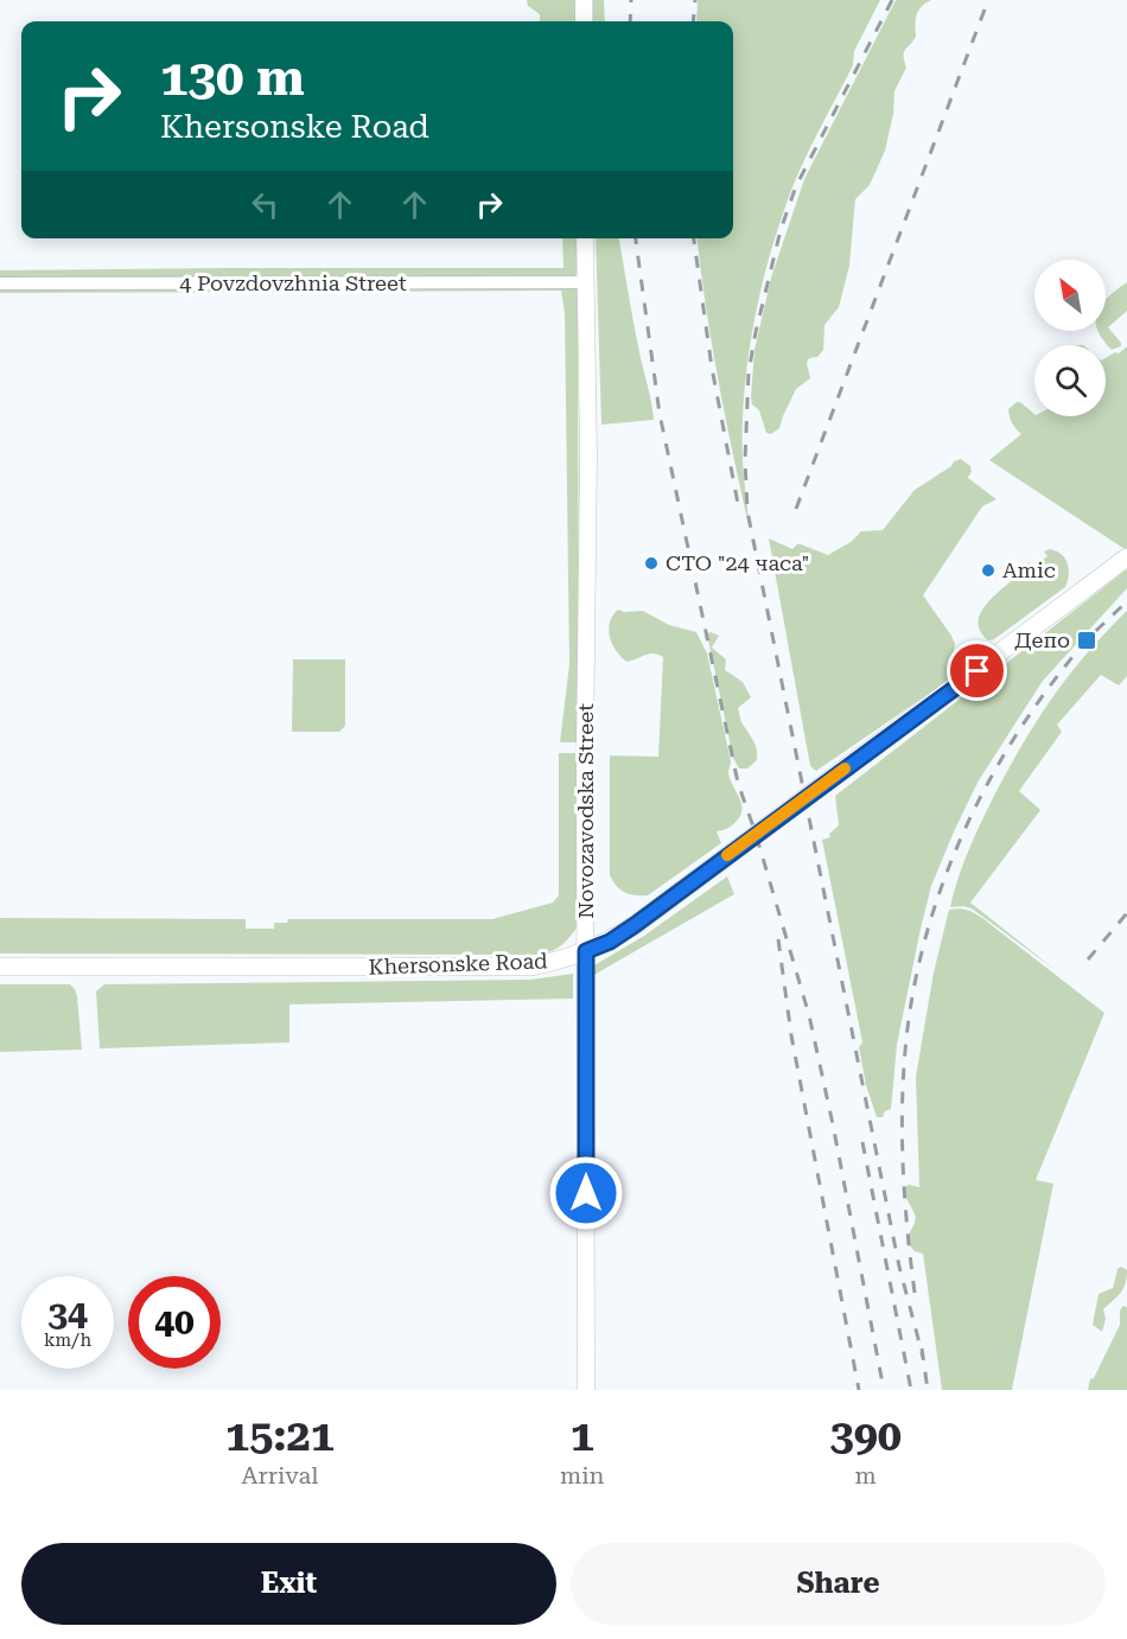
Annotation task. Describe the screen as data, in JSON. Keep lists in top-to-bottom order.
{
  "streets": {
    "main road": ["Khersonske Road"],
    "street": ["4 Povzdovzhnia Street", "Novozavodska Street"]
  },
  "crossings": [
    ["4 Povzdovzhnia Street", "Novozavodska Street"],
    ["Novozavodska Street", "Khersonske Road"]
  ],
  "places": {
    "other": ["СТО \"24 часа\"", "Amic"],
    "transit": ["Депо"]
  },
  "north": "top left",
  "page": {
    "turn": ["130 m", "Khersonske Road"],
    "speed": "34 km/h",
    "limit": "40",
    "eta": [
      "15:21",
      "Arrival",
      "1",
      "min",
      "390",
      "m"
    ],
    "buttons": ["Exit", "Share"]
  }
}
